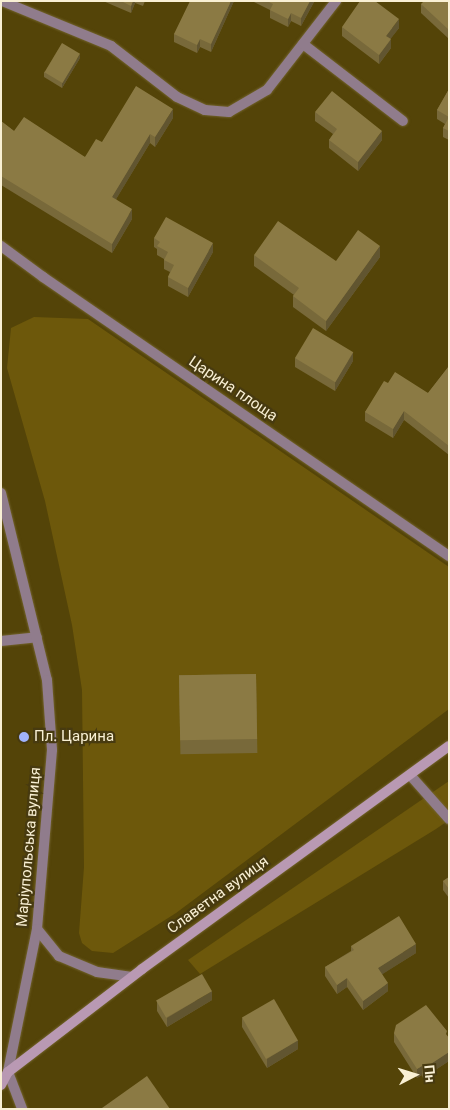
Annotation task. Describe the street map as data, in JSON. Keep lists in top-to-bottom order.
{
  "streets": {
    "main road": ["Маріупольська вулиця", "Славетна вулиця"],
    "street": ["Царина площа"]
  },
  "crossings": [
    ["Маріупольська вулиця", "Славетна вулиця"]
  ],
  "places": ["Пл. Царина"],
  "north": "right"
}
